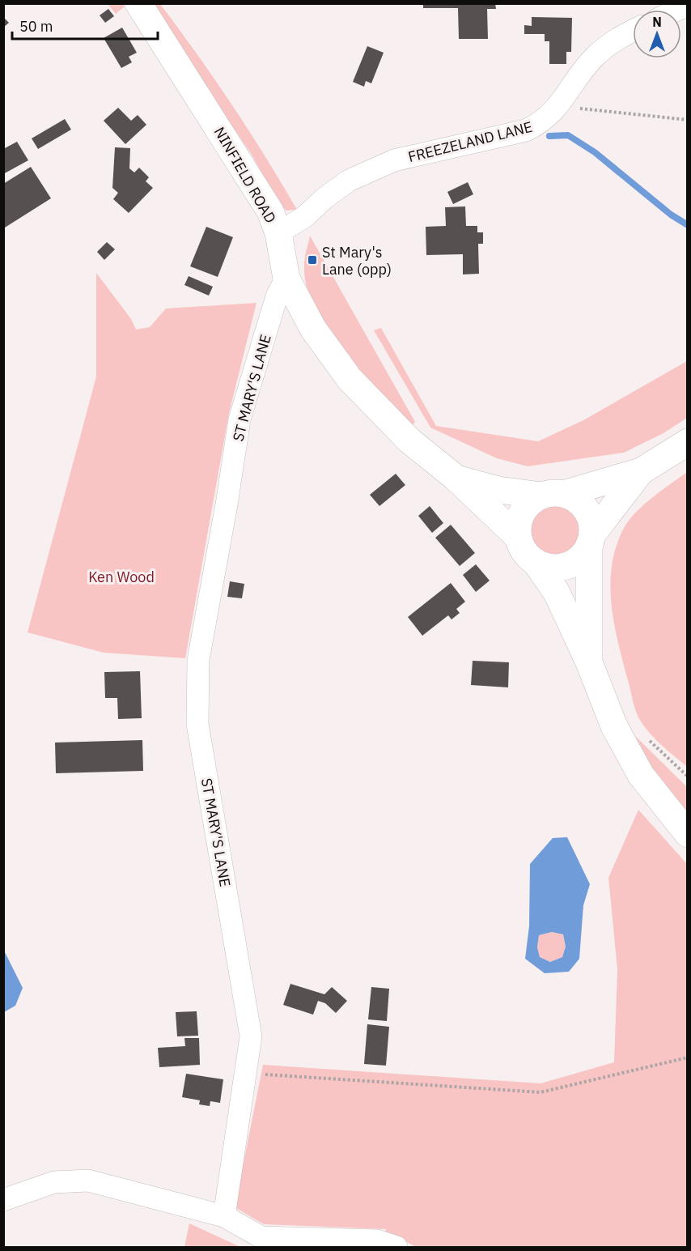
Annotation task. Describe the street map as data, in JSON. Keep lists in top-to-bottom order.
{
  "streets": {
    "main road": ["NINFIELD ROAD"],
    "street": ["FREEZELAND LANE", "ST MARY'S LANE"]
  },
  "crossings": [
    ["FREEZELAND LANE", "NINFIELD ROAD"],
    ["NINFIELD ROAD", "ST MARY'S LANE"]
  ],
  "parks": ["Ken Wood"],
  "places": {
    "transit": ["St Mary's Lane (opp)"]
  },
  "scale_bar": "50 m",
  "north": "top"
}
